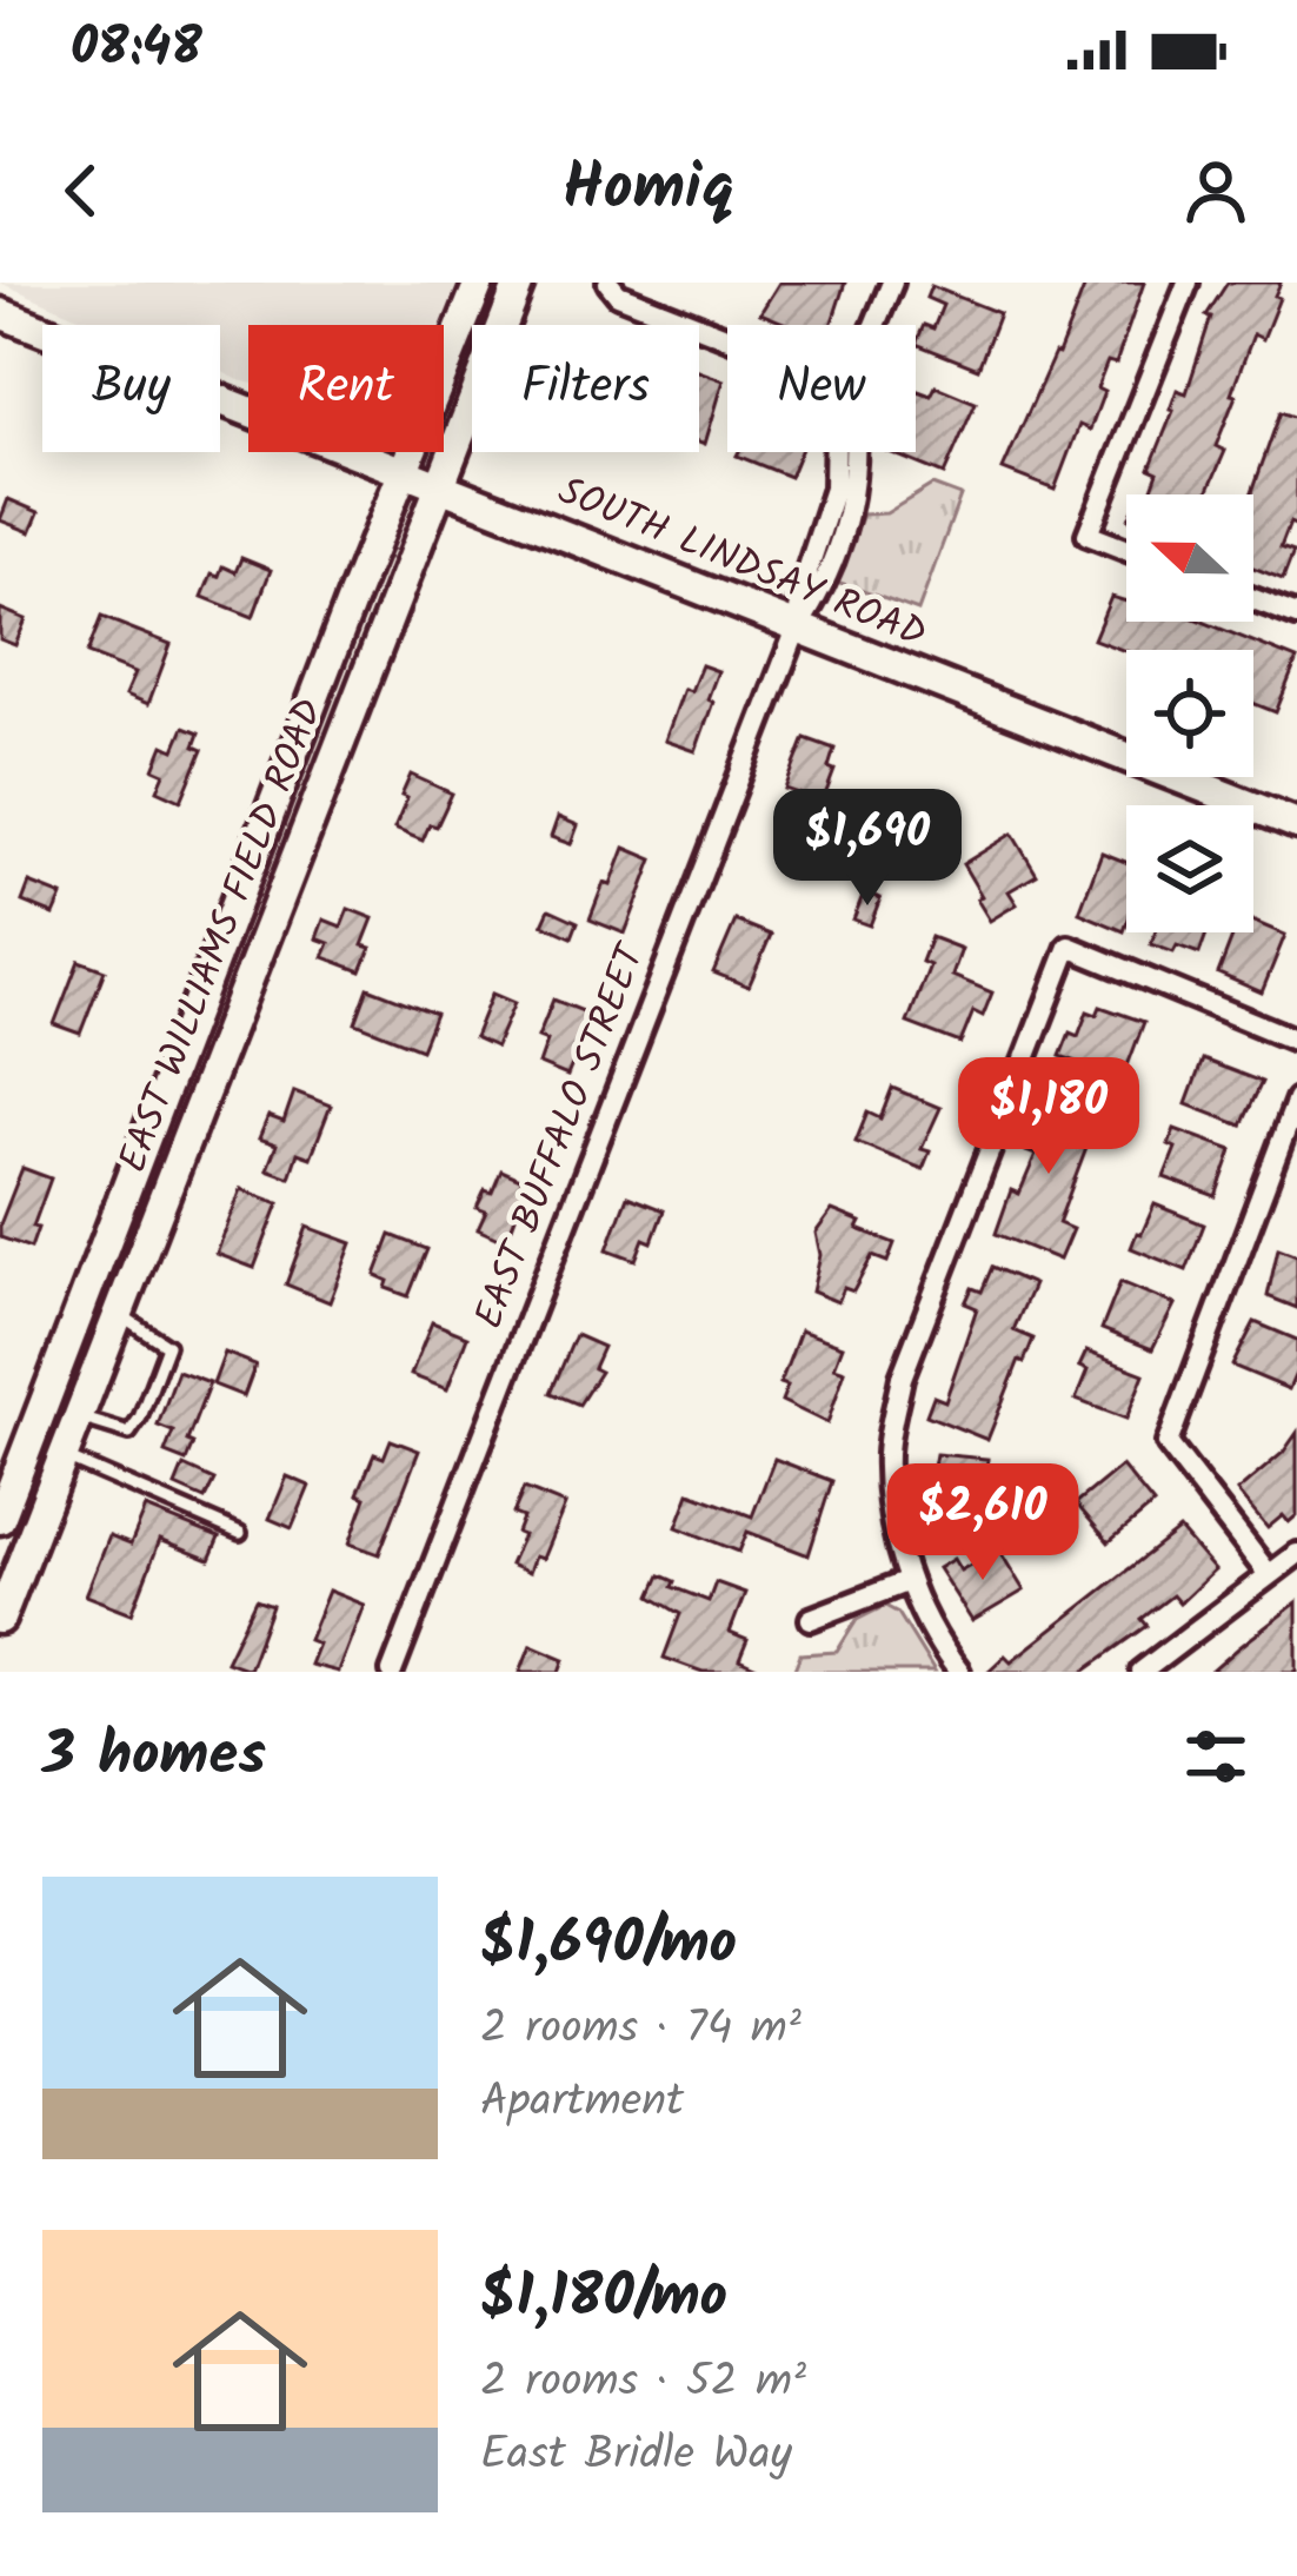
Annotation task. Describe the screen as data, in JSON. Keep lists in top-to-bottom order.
{
  "streets": {
    "main road": ["SOUTH LINDSAY ROAD", "EAST WILLIAMS FIELD ROAD"],
    "street": ["EAST BUFFALO STREET"]
  },
  "crossings": [
    ["SOUTH LINDSAY ROAD", "EAST WILLIAMS FIELD ROAD"],
    ["SOUTH LINDSAY ROAD", "EAST BUFFALO STREET"]
  ],
  "north": "left",
  "page": {
    "status": "08:48",
    "header": "Homiq",
    "chip": [
      "Buy",
      "Rent",
      "Filters",
      "New"
    ],
    "price": ["$1,690", "$1,180", "$2,610"],
    "heading": "3 homes",
    "list": [
      {
        "name": "$1,690/mo",
        "note": "2 rooms · 74 m² · Apartment"
      },
      {
        "name": "$1,180/mo",
        "note": "2 rooms · 52 m² · East Bridle Way"
      }
    ]
  }
}
